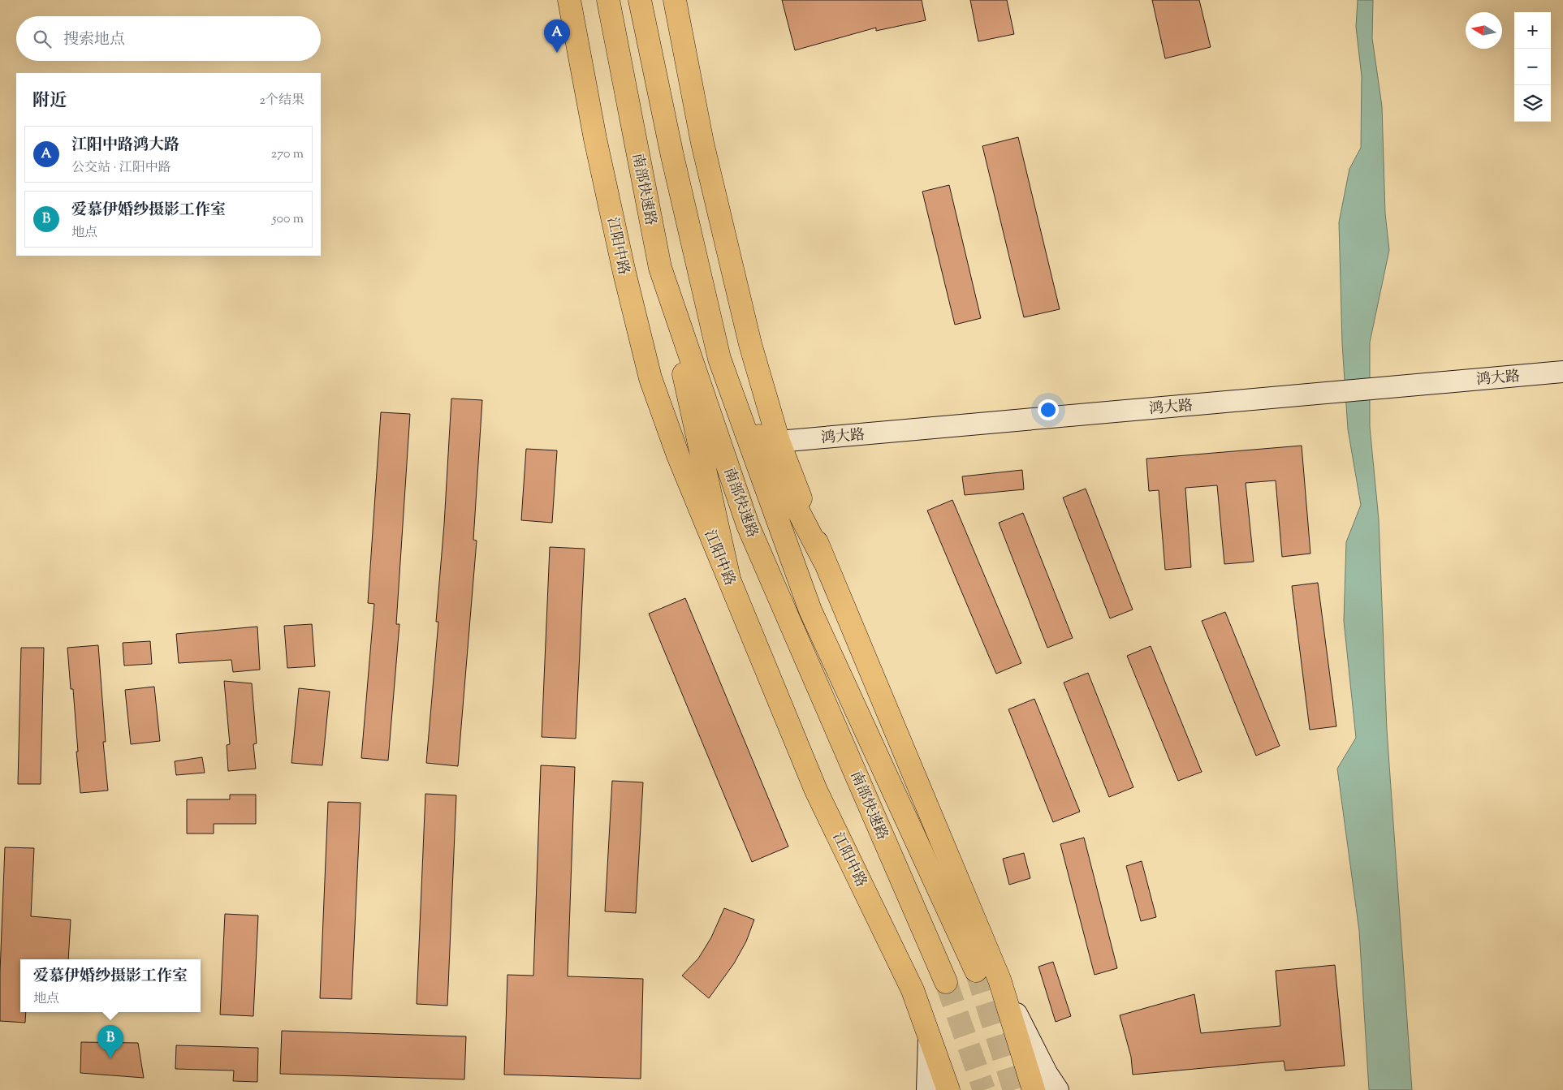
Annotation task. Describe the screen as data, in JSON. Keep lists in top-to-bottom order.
{
  "streets": {
    "main road": ["南部快速路", "江阳中路"],
    "street": ["鸿大路"]
  },
  "north": "left",
  "page": {
    "map_buttons": ["+", "−"],
    "search": "搜索地点",
    "pins": ["A", "B"],
    "heading": ["附近", "2个结果"],
    "list": [
      {
        "mark": "A",
        "name": "江阳中路鸿大路",
        "note": "公交站 · 江阳中路",
        "value": "270 m"
      },
      {
        "mark": "B",
        "name": "爱慕伊婚纱摄影工作室",
        "note": "地点",
        "value": "500 m"
      }
    ],
    "popup": ["爱慕伊婚纱摄影工作室", "地点"]
  }
}
